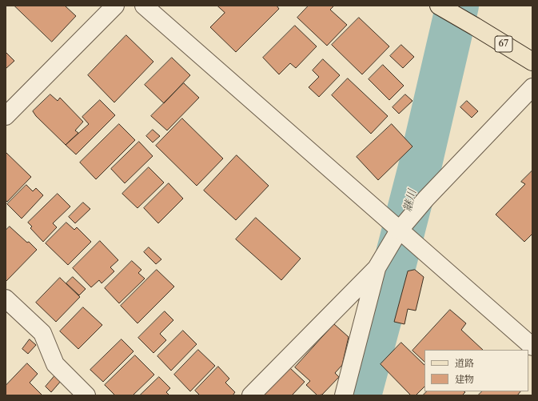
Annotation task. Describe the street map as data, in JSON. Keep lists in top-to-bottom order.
{
  "streets": {
    "main road": ["67"]
  },
  "water": ["継川"],
  "legend": ["道路", "建物"]
}
